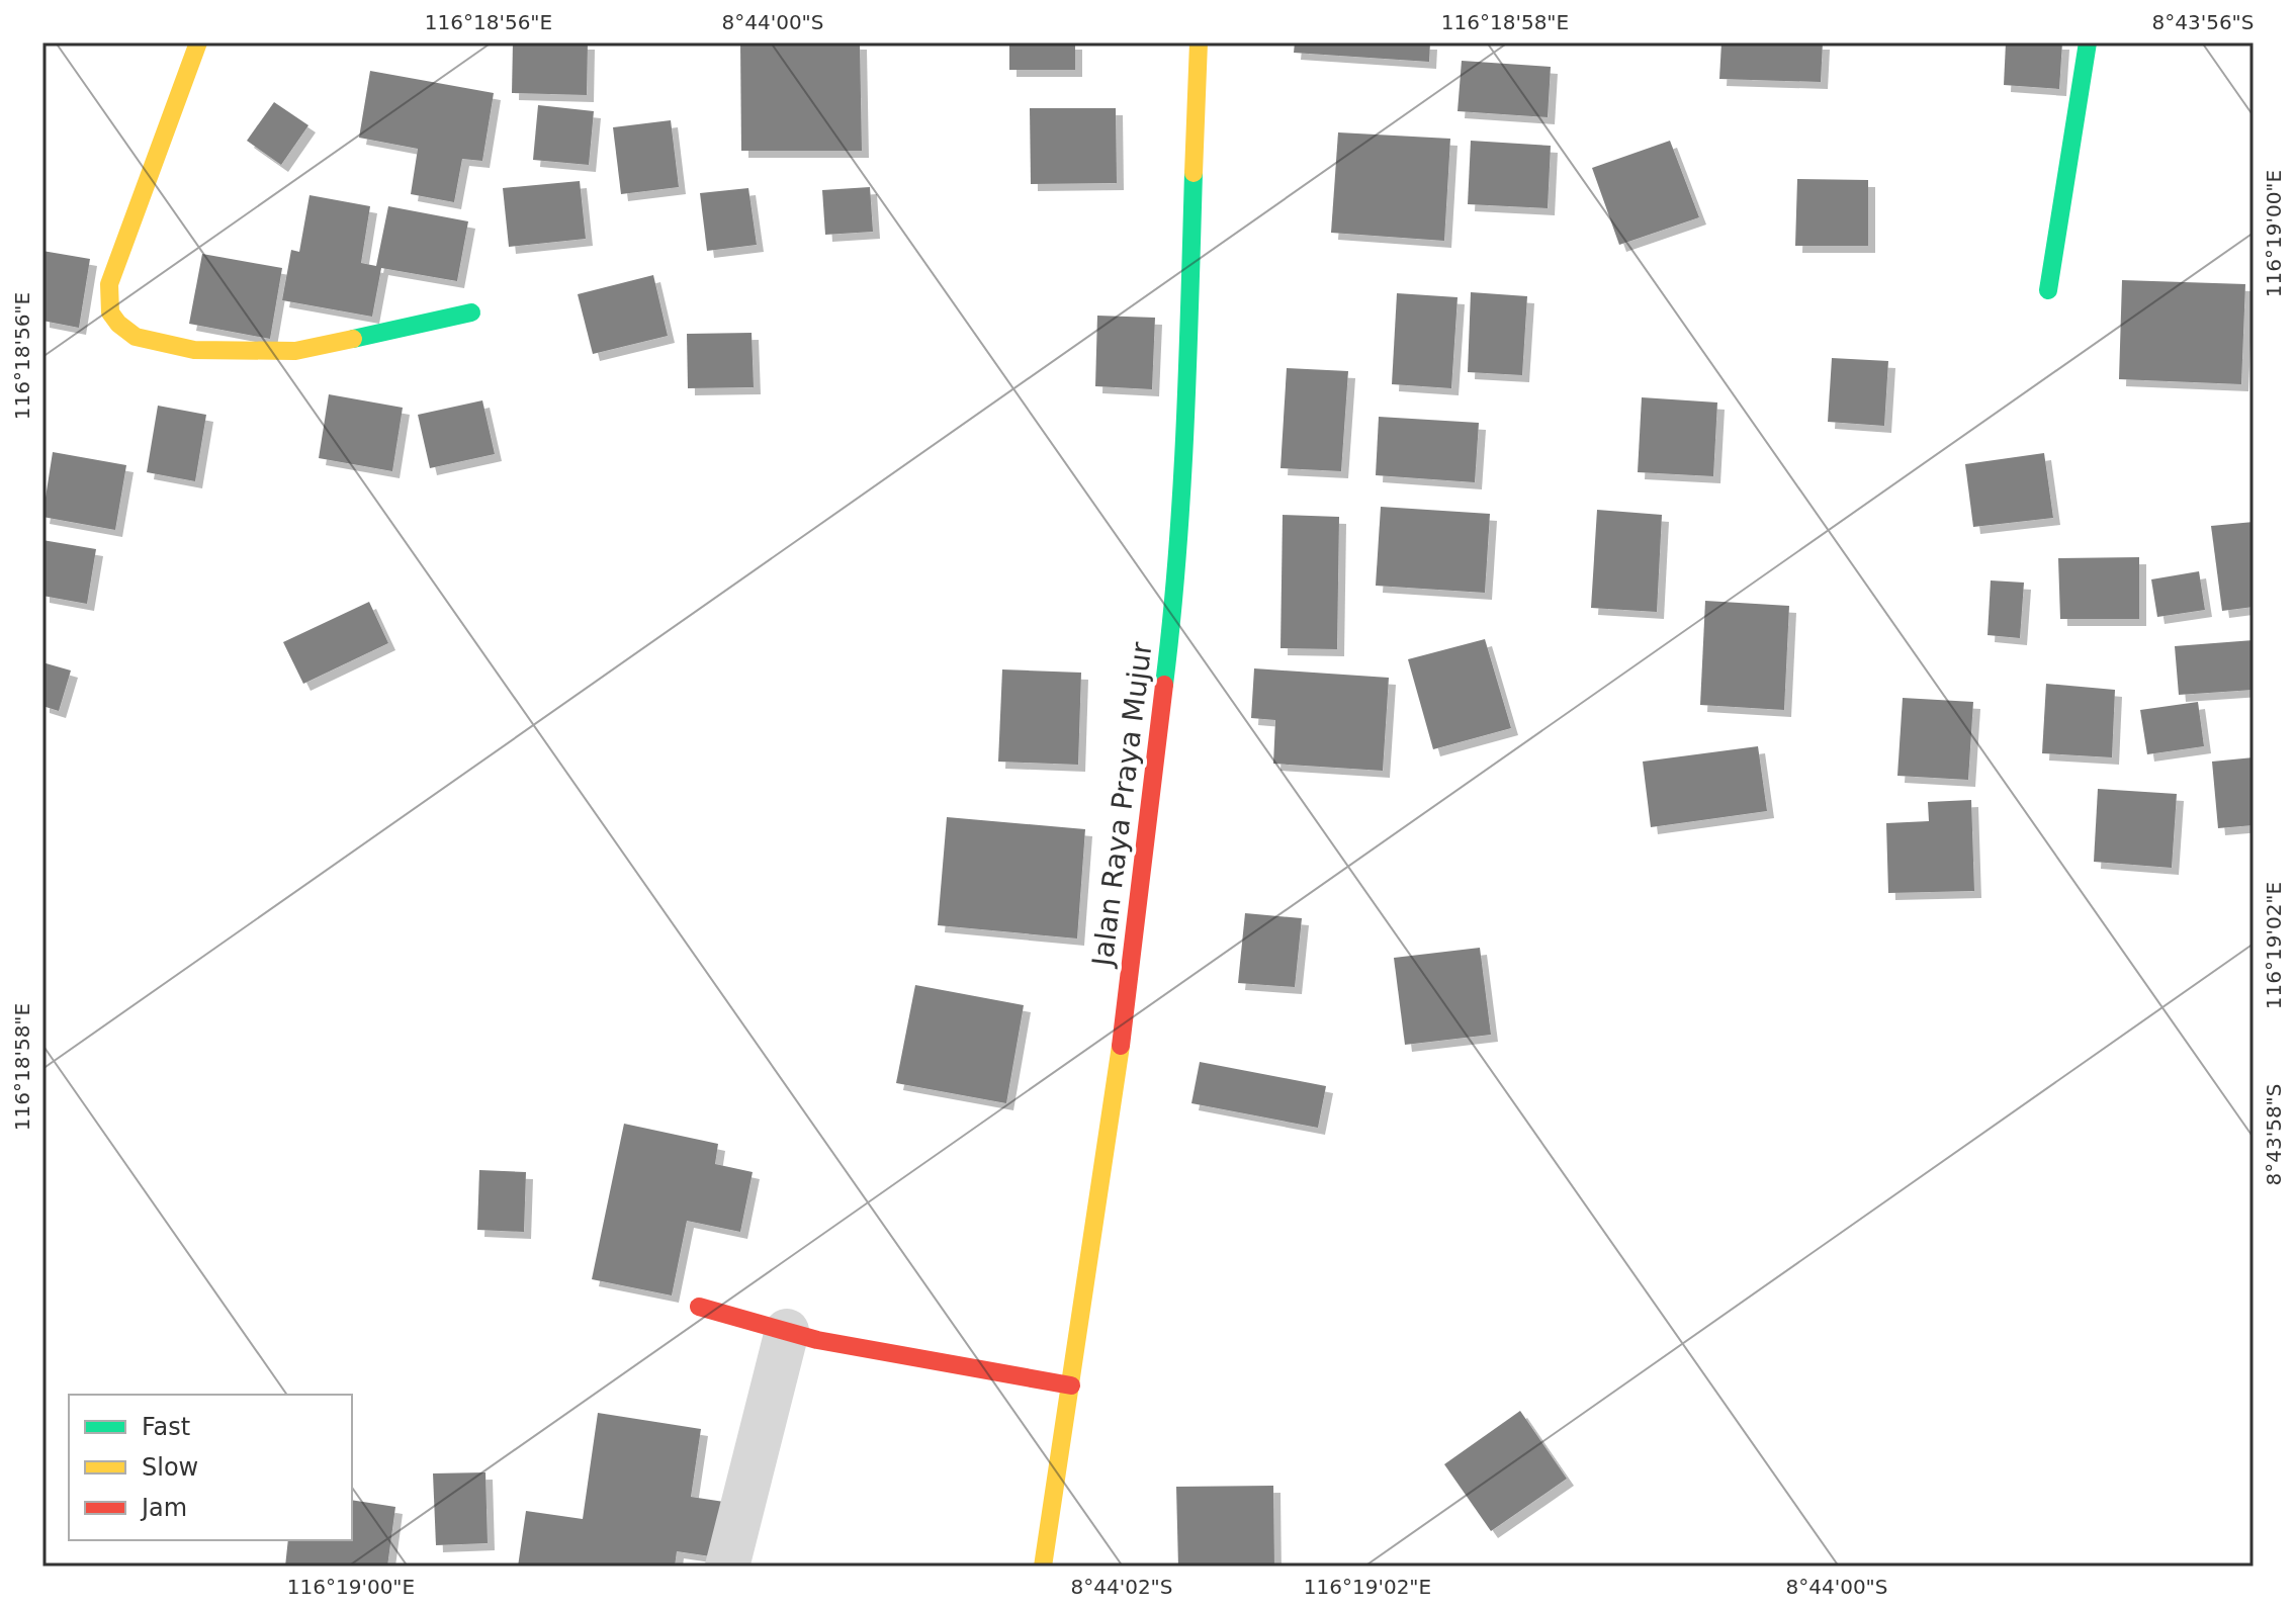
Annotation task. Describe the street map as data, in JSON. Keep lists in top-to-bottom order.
{
  "streets": {
    "main road": ["Jalan Raya Praya Mujur"]
  },
  "legend": ["Fast", "Slow", "Jam"],
  "coordinates": [
    "116°18'56\"E",
    "8°44'00\"S",
    "116°18'58\"E",
    "8°43'56\"S",
    "116°19'00\"E",
    "116°19'02\"E",
    "8°43'58\"S",
    "8°44'02\"S"
  ]
}
